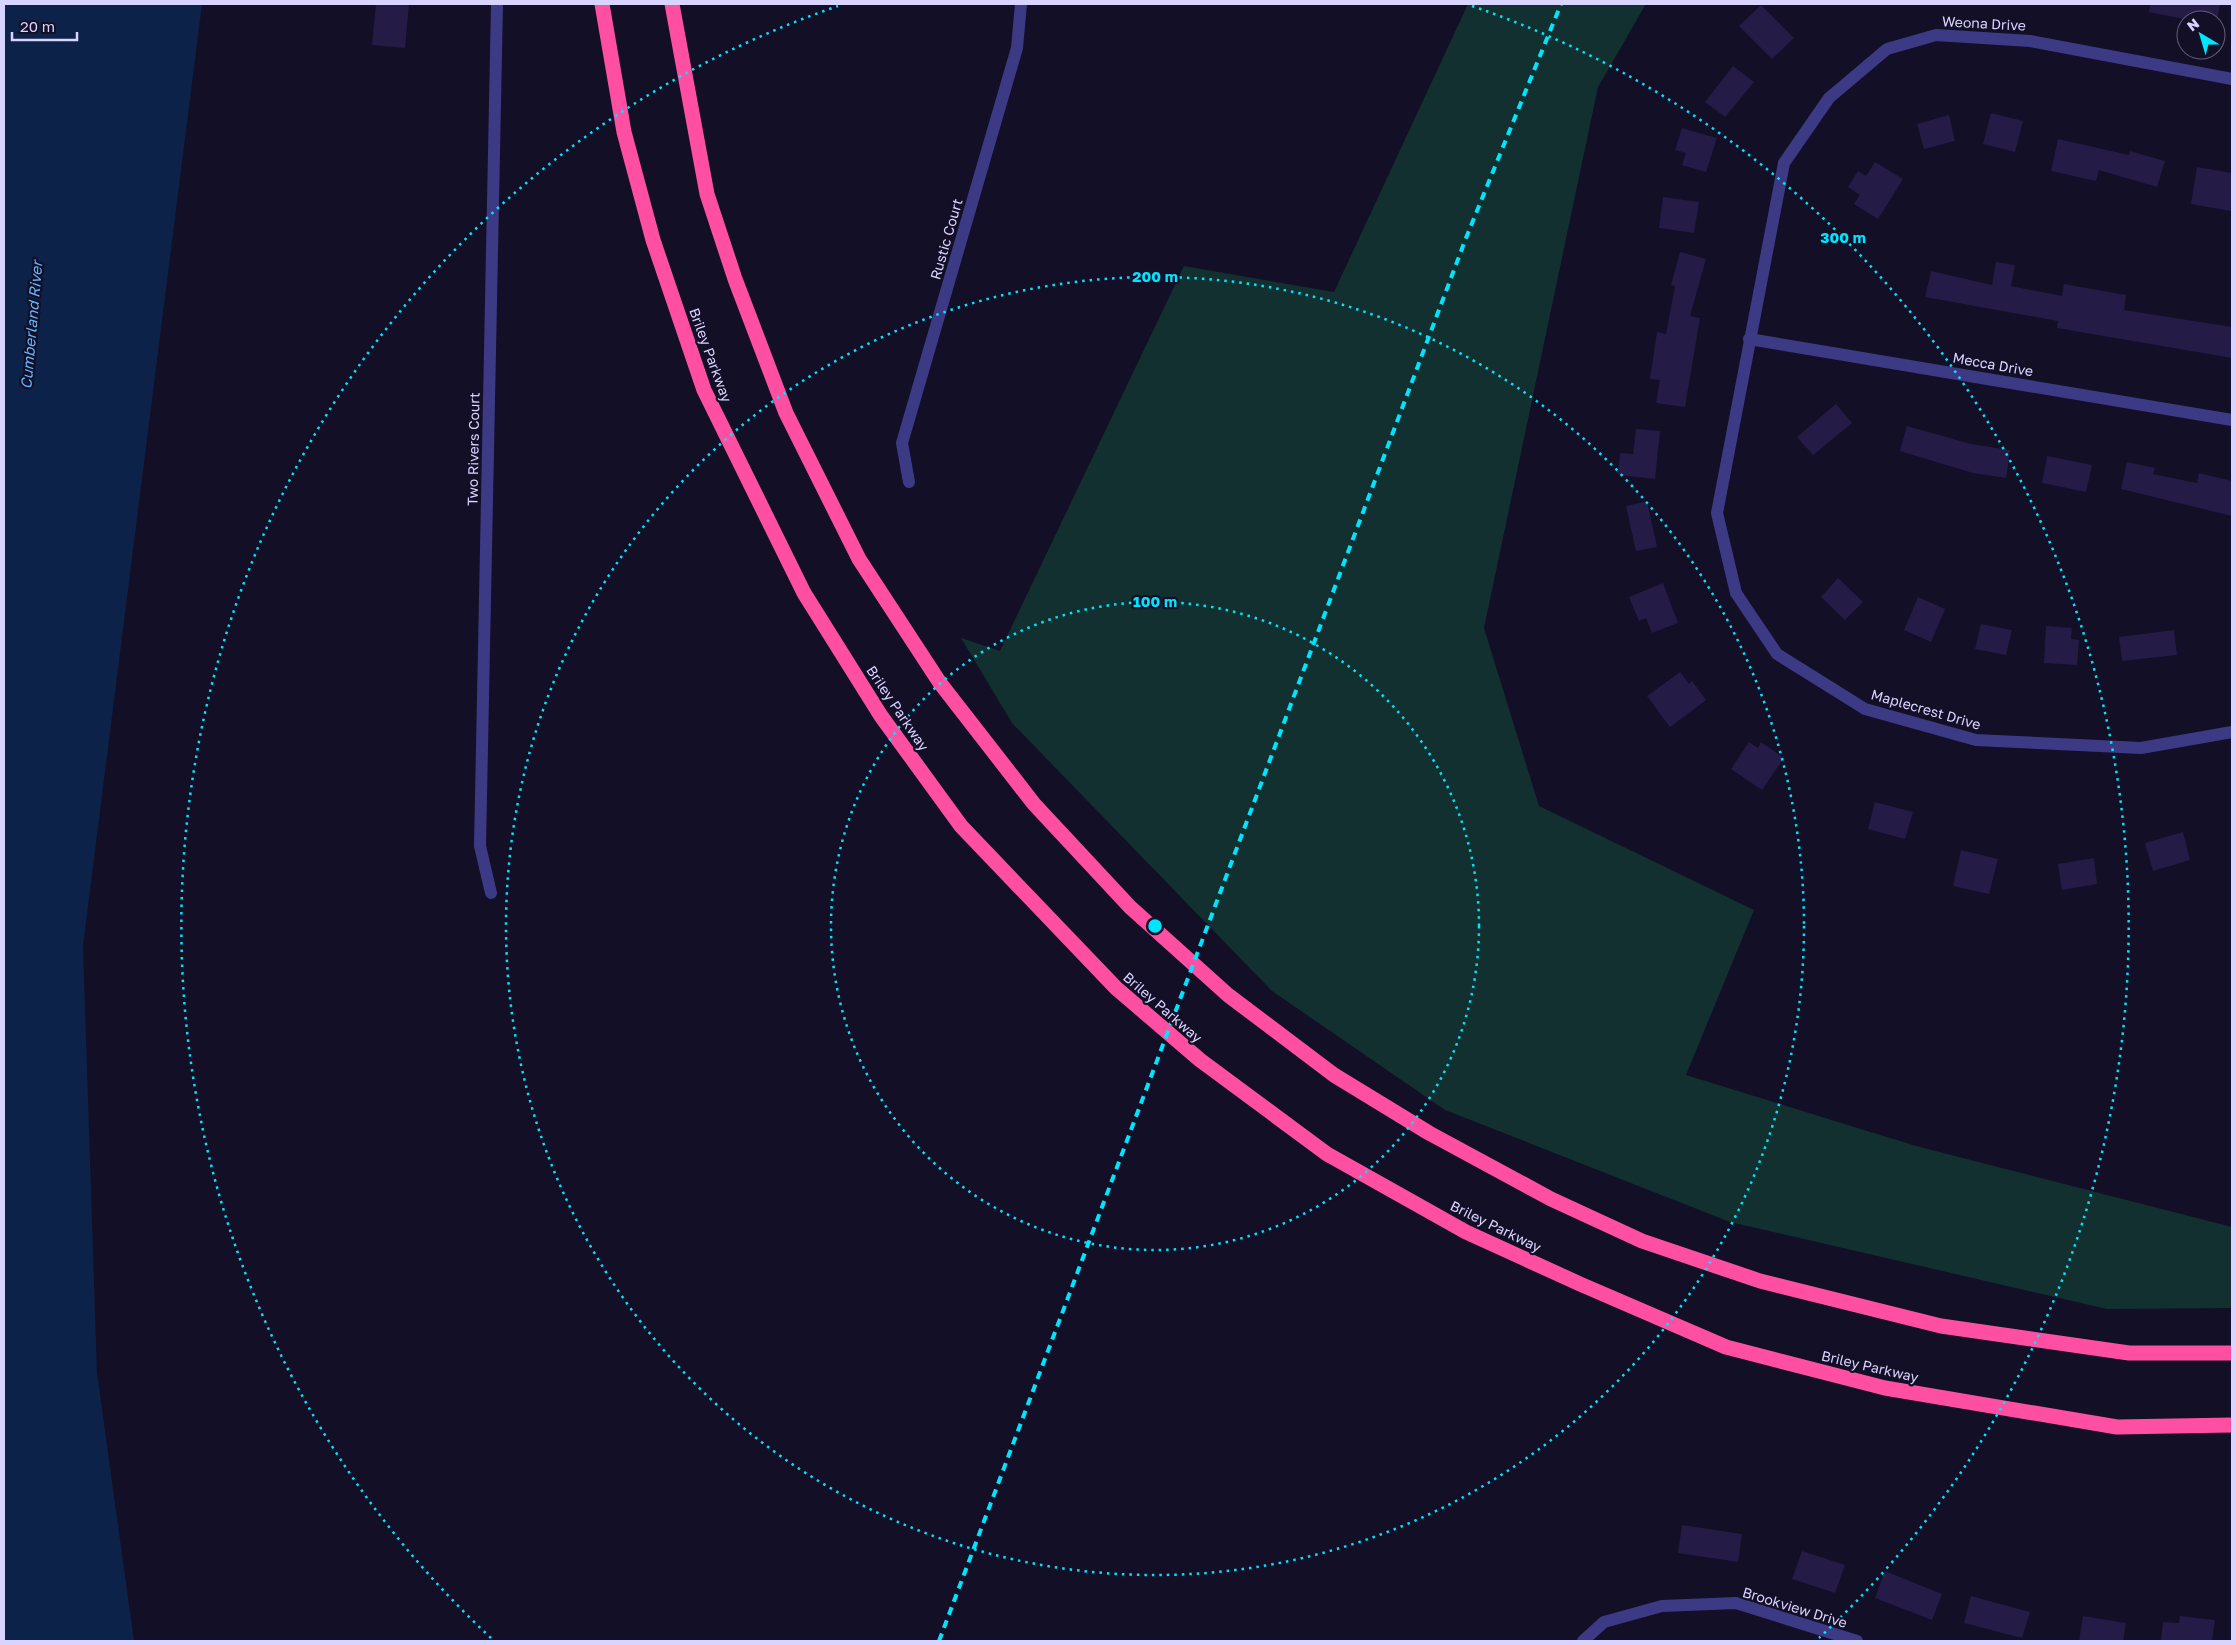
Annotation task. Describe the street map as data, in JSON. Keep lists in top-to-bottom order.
{
  "streets": {
    "highway": ["Briley Parkway"],
    "street": [
      "Weona Drive",
      "Rustic Court",
      "Mecca Drive",
      "Two Rivers Court",
      "Maplecrest Drive",
      "Brookview Drive"
    ]
  },
  "crossings": [
    ["Weona Drive", "Mecca Drive"],
    ["Weona Drive", "Maplecrest Drive"],
    ["Mecca Drive", "Maplecrest Drive"]
  ],
  "water": ["Cumberland River"],
  "scale_bar": "20 m",
  "north": "top left",
  "rings": ["300 m", "200 m", "100 m"]
}
